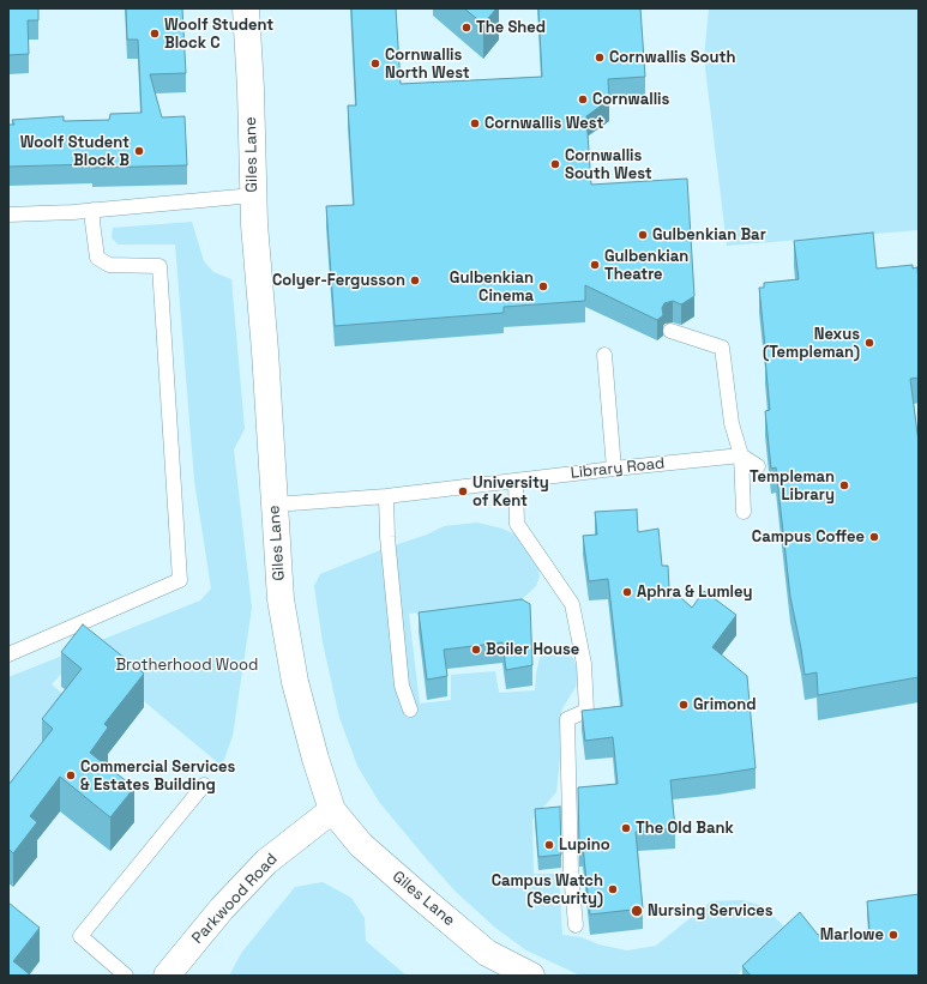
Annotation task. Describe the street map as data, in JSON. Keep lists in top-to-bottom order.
{
  "streets": {
    "street": ["Giles Lane", "Parkwood Road"],
    "lane": ["Library Road"]
  },
  "crossings": [
    ["Giles Lane", "Library Road"],
    ["Giles Lane", "Parkwood Road"]
  ],
  "parks": ["Brotherhood Wood"],
  "places": [
    "The Shed",
    "Woolf Student Block C",
    "Cornwallis South",
    "Cornwallis North West",
    "Cornwallis",
    "Cornwallis West",
    "Woolf Student Block B",
    "Cornwallis South West",
    "Gulbenkian Bar",
    "Gulbenkian Theatre",
    "Colyer-Fergusson",
    "Gulbenkian Cinema",
    "Nexus (Templeman)",
    "Templeman Library",
    "University of Kent",
    "Campus Coffee",
    "Aphra & Lumley",
    "Boiler House",
    "Grimond",
    "Commercial Services & Estates Building",
    "The Old Bank",
    "Lupino",
    "Campus Watch (Security)",
    "Nursing Services",
    "Marlowe"
  ]
}
